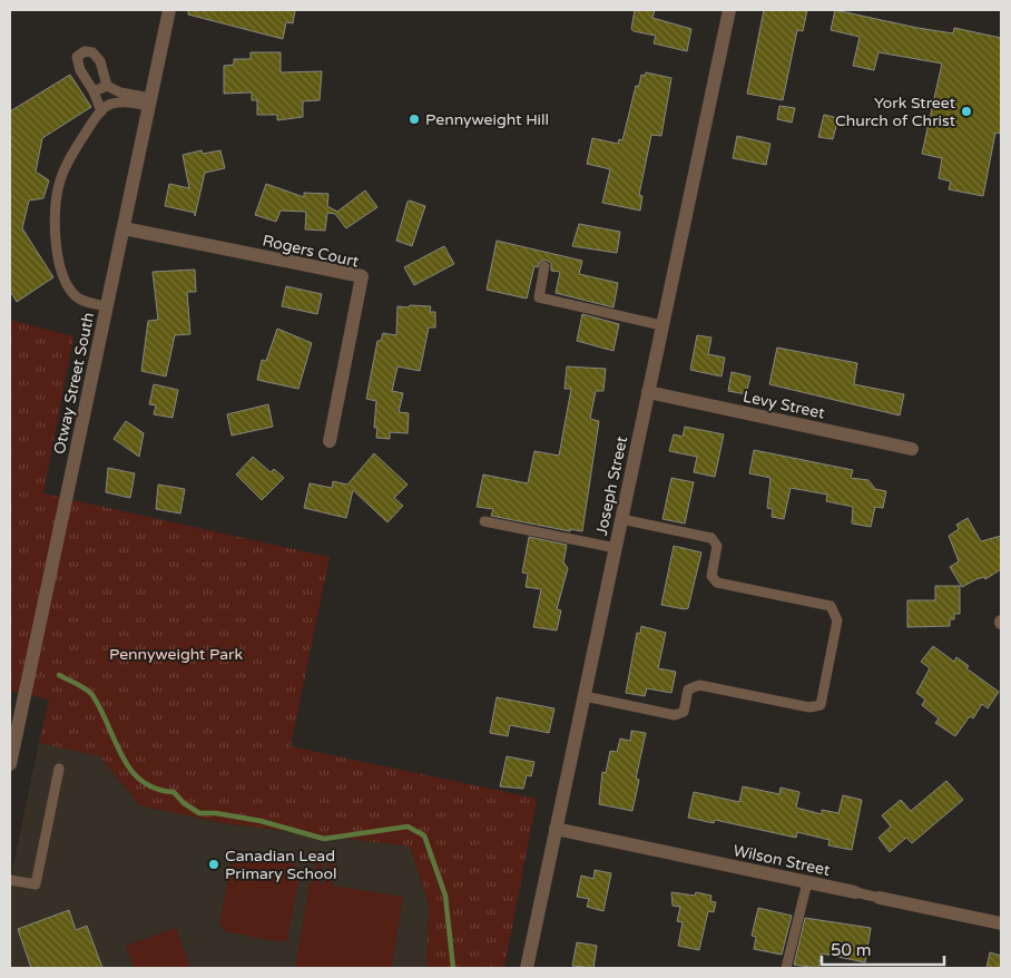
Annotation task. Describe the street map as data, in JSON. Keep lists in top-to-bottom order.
{
  "streets": {
    "street": [
      "Rogers Court",
      "Otway Street South",
      "Levy Street",
      "Joseph Street",
      "Wilson Street"
    ]
  },
  "crossings": [
    ["Rogers Court", "Otway Street South"],
    ["Levy Street", "Joseph Street"],
    ["Joseph Street", "Wilson Street"]
  ],
  "parks": ["Pennyweight Park"],
  "places": ["York Street Church of Christ", "Pennyweight Hill", "Canadian Lead Primary School"],
  "scale_bar": "50 m"
}
